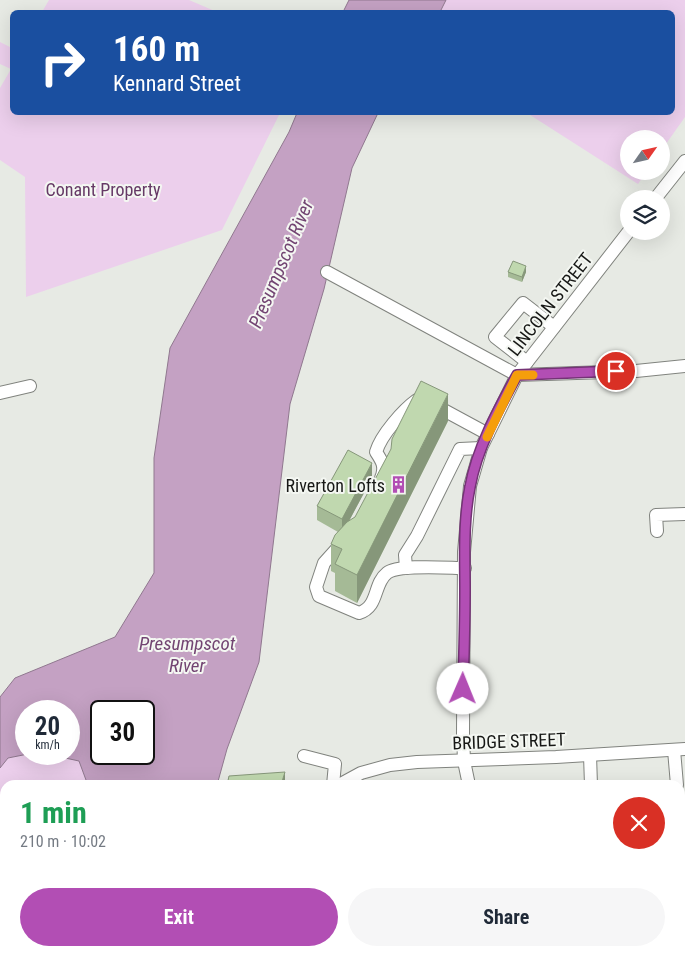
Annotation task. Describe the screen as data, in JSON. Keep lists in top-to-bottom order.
{
  "streets": {
    "street": ["LINCOLN STREET", "BRIDGE STREET"]
  },
  "crossings": [
    ["LINCOLN STREET", "BRIDGE STREET"]
  ],
  "water": ["Presumpscot River"],
  "parks": ["Conant Property"],
  "places": {
    "building": ["Riverton Lofts"]
  },
  "north": "top right",
  "page": {
    "turn": ["160 m", "Kennard Street"],
    "speed": "20 km/h",
    "limit": "30",
    "heading": ["1 min", "210 m · 10:02"],
    "buttons": ["Exit", "Share"]
  }
}
